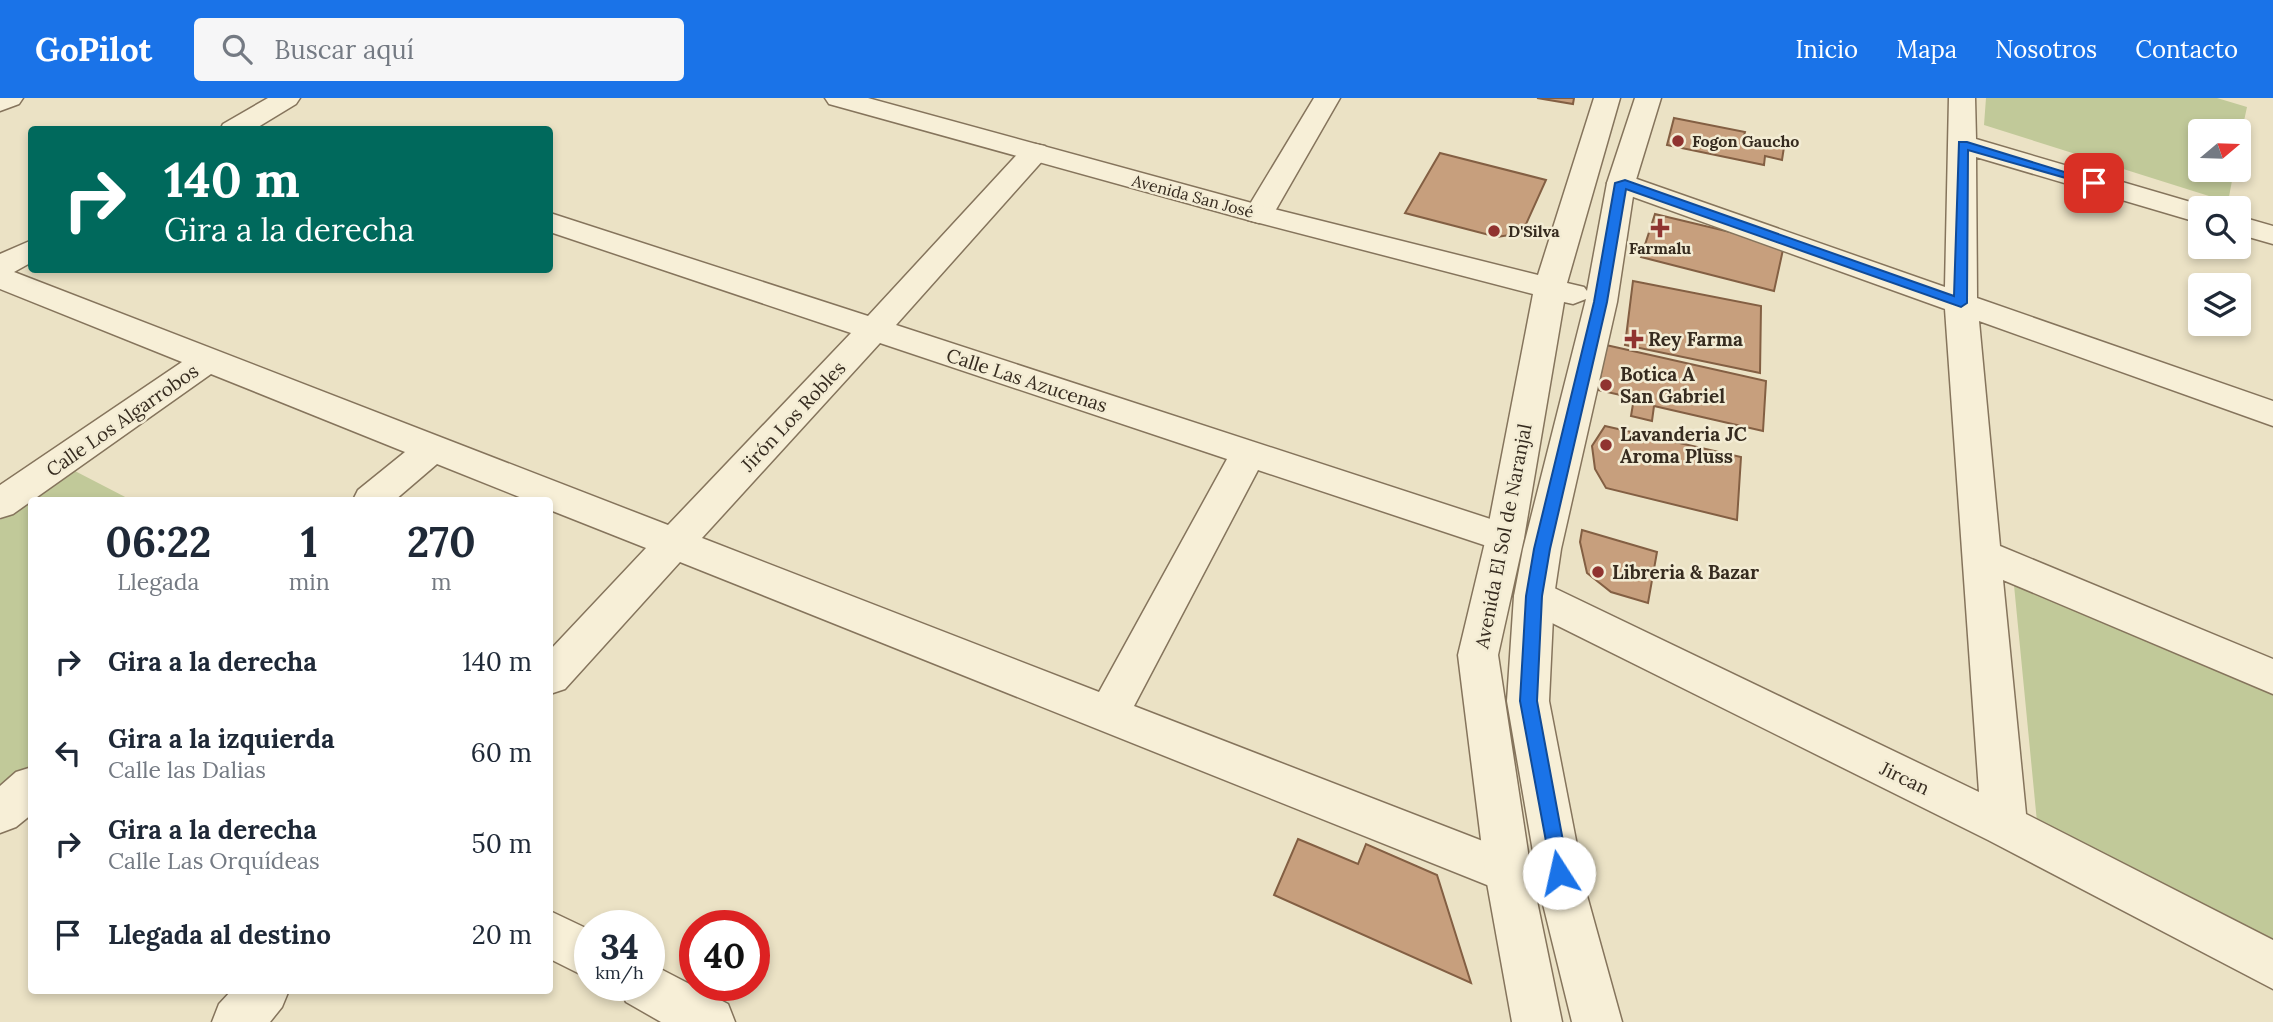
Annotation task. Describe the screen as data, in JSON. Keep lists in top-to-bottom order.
{
  "streets": {
    "street": [
      "Avenida San José",
      "Calle Las Azucenas",
      "Jirón Los Robles",
      "Calle Los Algarrobos",
      "Avenida El Sol de Naranjal",
      "Jircan"
    ]
  },
  "crossings": [
    ["Avenida San José", "Jirón Los Robles"],
    ["Avenida San José", "Avenida El Sol de Naranjal"],
    ["Calle Las Azucenas", "Jirón Los Robles"],
    ["Calle Las Azucenas", "Avenida El Sol de Naranjal"]
  ],
  "places": {
    "other": [
      "Fogon Gaucho",
      "D'Silva",
      "Botica A San Gabriel",
      "Lavanderia JC Aroma Pluss",
      "Libreria & Bazar"
    ],
    "health": ["Farmalu", "Rey Farma"]
  },
  "north": "right",
  "page": {
    "header": "GoPilot",
    "search": "Buscar aquí",
    "nav": [
      "Inicio",
      "Mapa",
      "Nosotros",
      "Contacto"
    ],
    "turn": ["140 m", "Gira a la derecha"],
    "eta": [
      "06:22",
      "Llegada",
      "1",
      "min",
      "270",
      "m"
    ],
    "list": [
      {
        "name": "Gira a la derecha",
        "value": "140 m"
      },
      {
        "name": "Gira a la izquierda",
        "note": "Calle las Dalias",
        "value": "60 m"
      },
      {
        "name": "Gira a la derecha",
        "note": "Calle Las Orquídeas",
        "value": "50 m"
      },
      {
        "name": "Llegada al destino",
        "value": "20 m"
      }
    ],
    "speed": "34 km/h",
    "limit": "40"
  }
}
